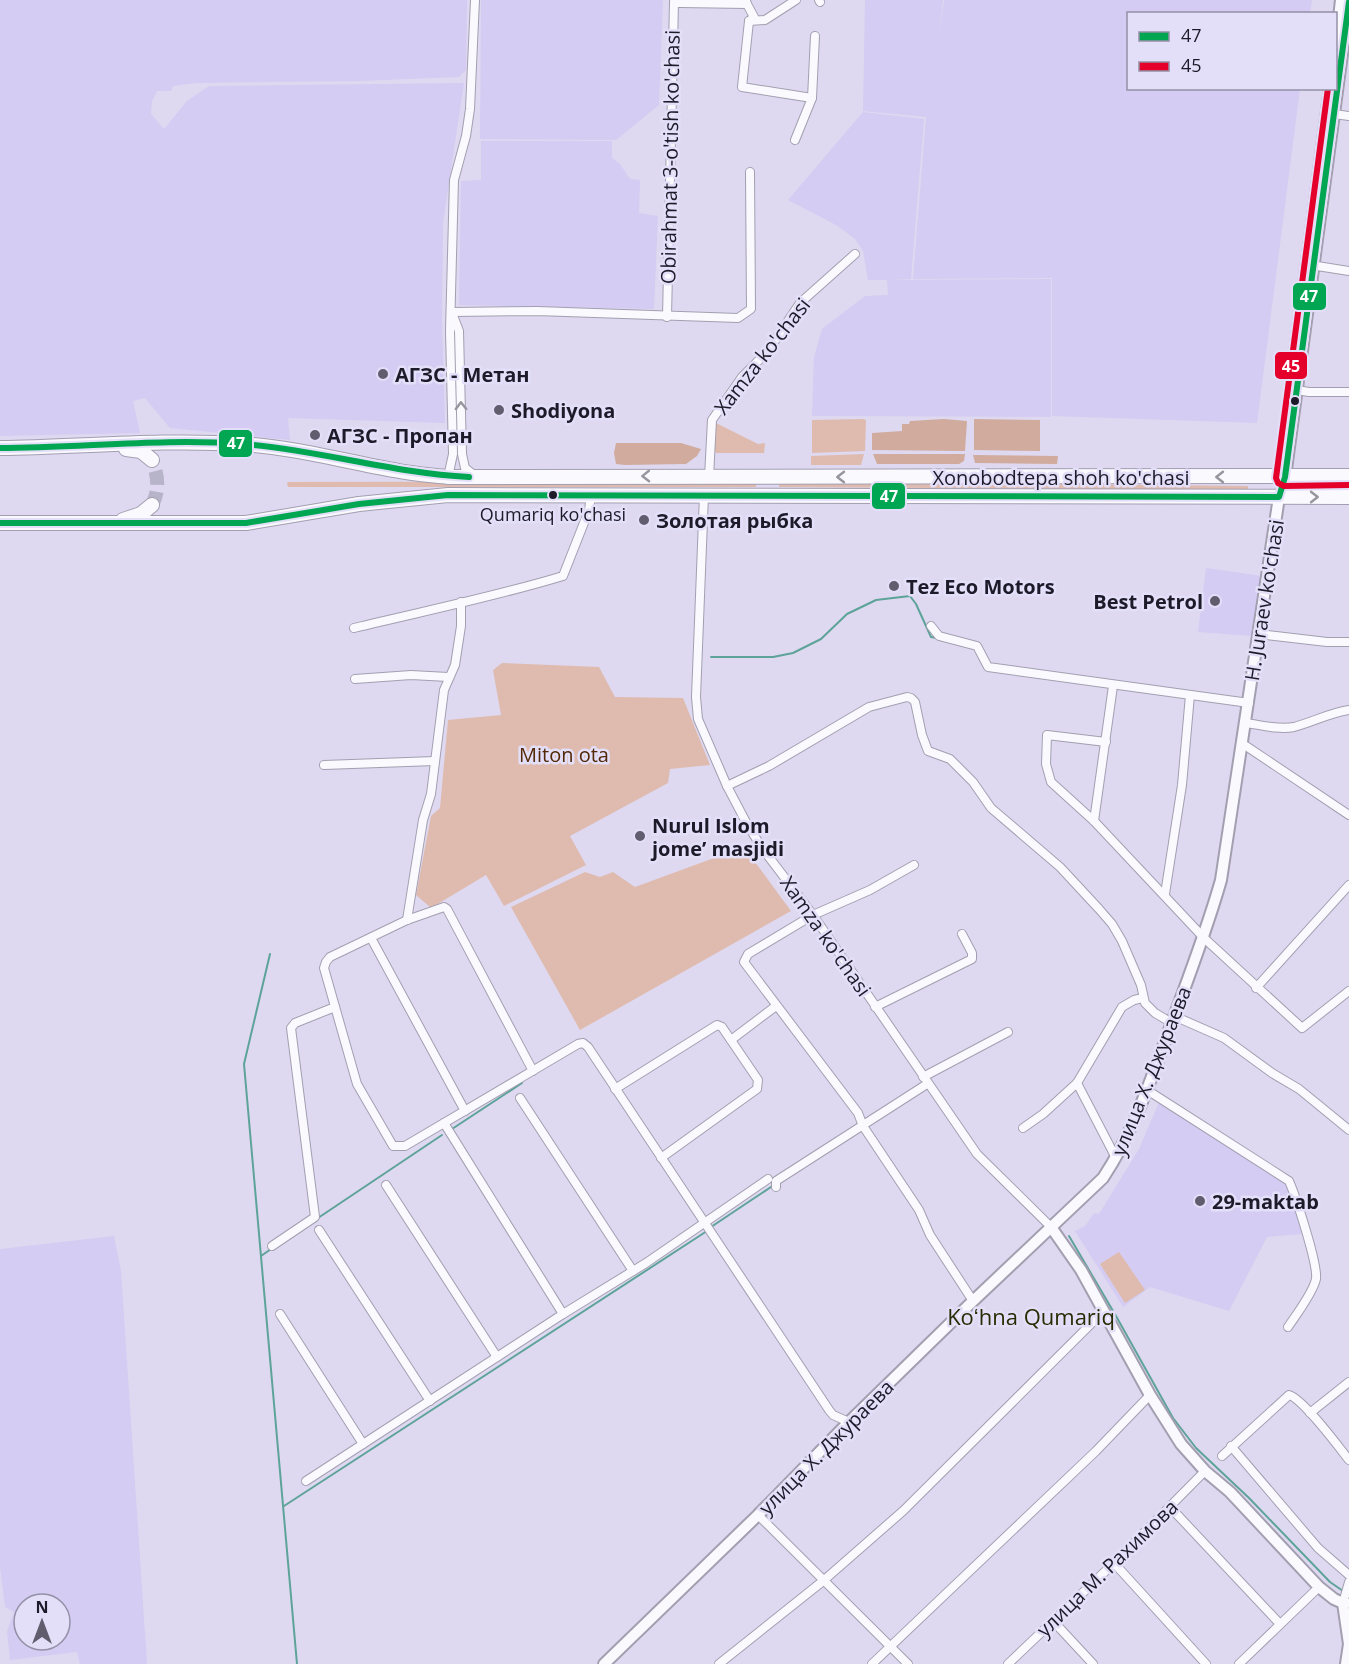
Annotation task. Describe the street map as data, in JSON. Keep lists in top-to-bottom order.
{
  "streets": {
    "highway": ["Xonobodtepa shoh ko'chasi"],
    "street": [
      "Obirahmat 3-o'tish ko'chasi",
      "Xamza ko'chasi",
      "H. Juraev ko'chasi",
      "улица Х. Джураева",
      "улица М. Рахимова"
    ]
  },
  "crossings": [
    ["Xamza ko'chasi", "Xonobodtepa shoh ko'chasi"],
    ["Xamza ko'chasi", "улица Х. Джураева"],
    ["Xonobodtepa shoh ko'chasi", "H. Juraev ko'chasi"],
    ["H. Juraev ko'chasi", "улица Х. Джураева"]
  ],
  "districts": ["Koʻhna Qumariq"],
  "parks": ["Miton ota"],
  "places": [
    "АГЗС - Метан",
    "Shodiyona",
    "АГЗС - Пропан",
    "Qumariq ko'chasi",
    "Золотая рыбка",
    "Tez Eco Motors",
    "Best Petrol",
    "Nurul Islom jome’ masjidi",
    "29-maktab"
  ],
  "lines": ["transit line 47", "transit line 45"],
  "legend": ["47", "45"],
  "north": "top"
}
